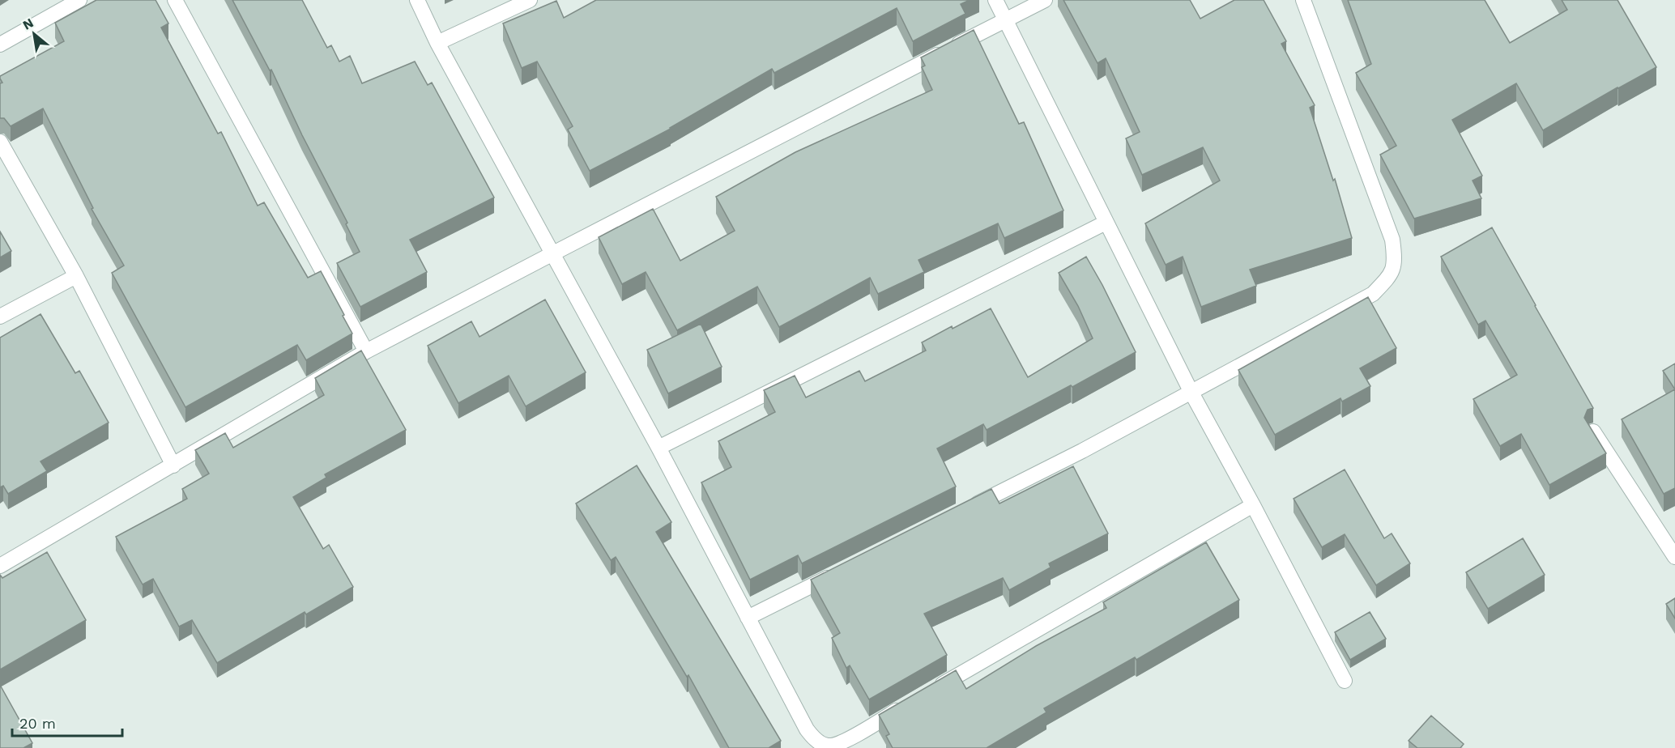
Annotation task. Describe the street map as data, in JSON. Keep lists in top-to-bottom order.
{
  "scale_bar": "20 m",
  "north": "top left"
}
